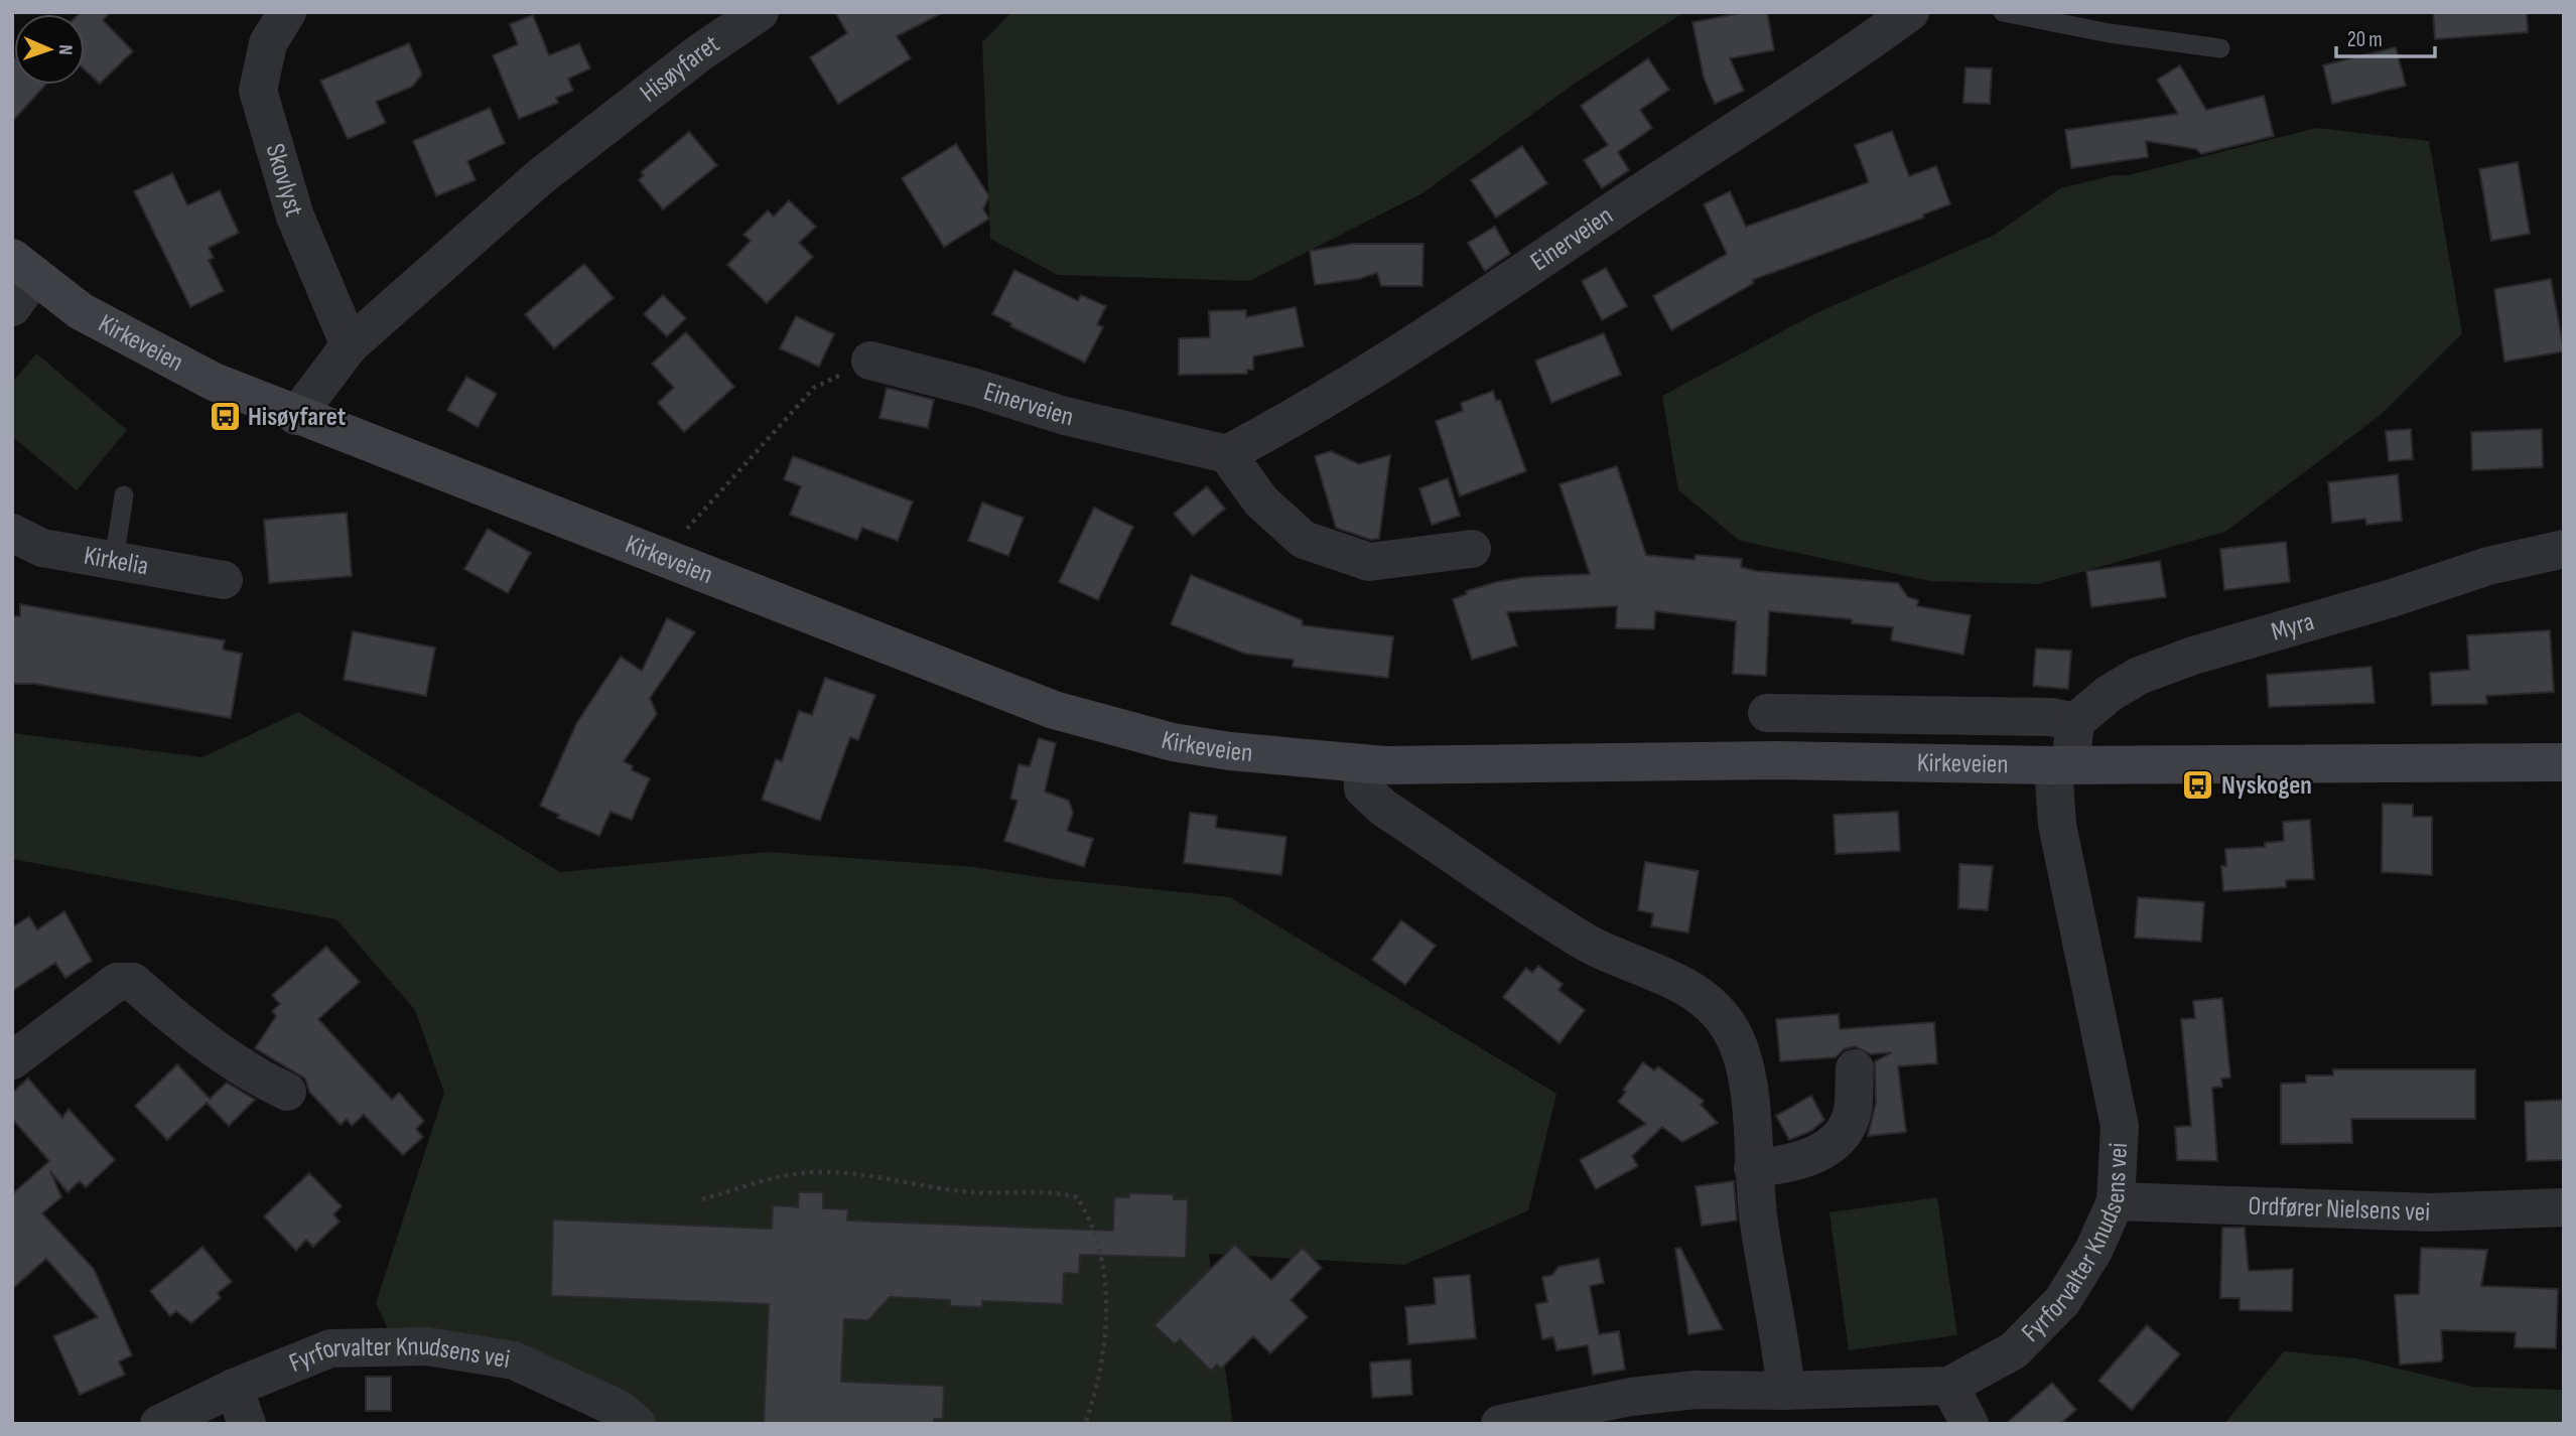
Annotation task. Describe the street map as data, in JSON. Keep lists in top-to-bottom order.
{
  "streets": {
    "main road": ["Kirkeveien"],
    "street": [
      "Hisøyfaret",
      "Skovlyst",
      "Einerveien",
      "Kirkelia",
      "Myra",
      "Ordfører Nielsens vei",
      "Fyrforvalter Knudsens vei"
    ]
  },
  "crossings": [
    ["Hisøyfaret", "Skovlyst"],
    ["Hisøyfaret", "Kirkeveien"],
    ["Kirkeveien", "Fyrforvalter Knudsens vei"],
    ["Ordfører Nielsens vei", "Fyrforvalter Knudsens vei"]
  ],
  "places": {
    "bus stop": ["Hisøyfaret", "Nyskogen"]
  },
  "scale_bar": "20 m",
  "north": "right"
}
